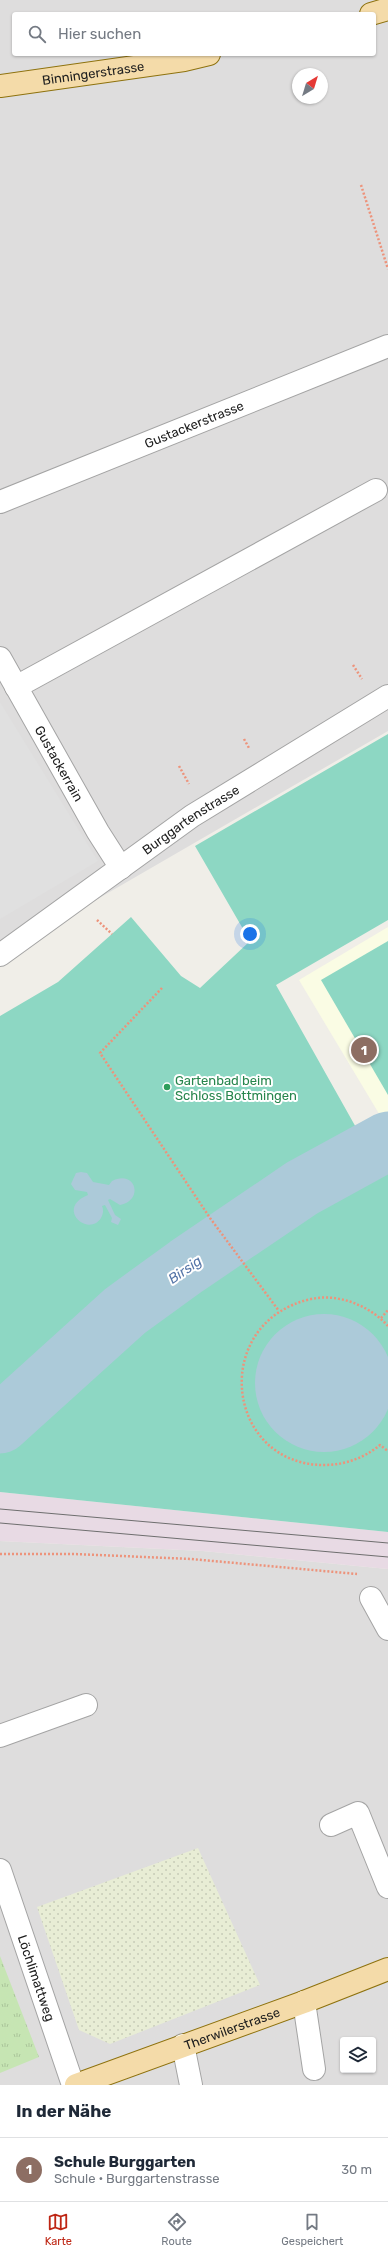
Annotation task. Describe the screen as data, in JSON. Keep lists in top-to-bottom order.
{
  "streets": {
    "main road": ["Binningerstrasse", "Therwilerstrasse"],
    "street": [
      "Gustackerstrasse",
      "Gustackerrain",
      "Burggartenstrasse",
      "Löchlimattweg"
    ]
  },
  "crossings": [
    ["Gustackerrain", "Burggartenstrasse"],
    ["Löchlimattweg", "Therwilerstrasse"]
  ],
  "water": ["Birsig"],
  "places": ["Gartenbad beim Schloss Bottmingen"],
  "north": "top right",
  "page": {
    "search": "Hier suchen",
    "pins": "1",
    "heading": "In der Nähe",
    "list": [
      {
        "mark": "1",
        "name": "Schule Burggarten",
        "note": "Schule · Burggartenstrasse",
        "value": "30 m"
      }
    ],
    "nav": ["Karte", "Route", "Gespeichert"]
  }
}
